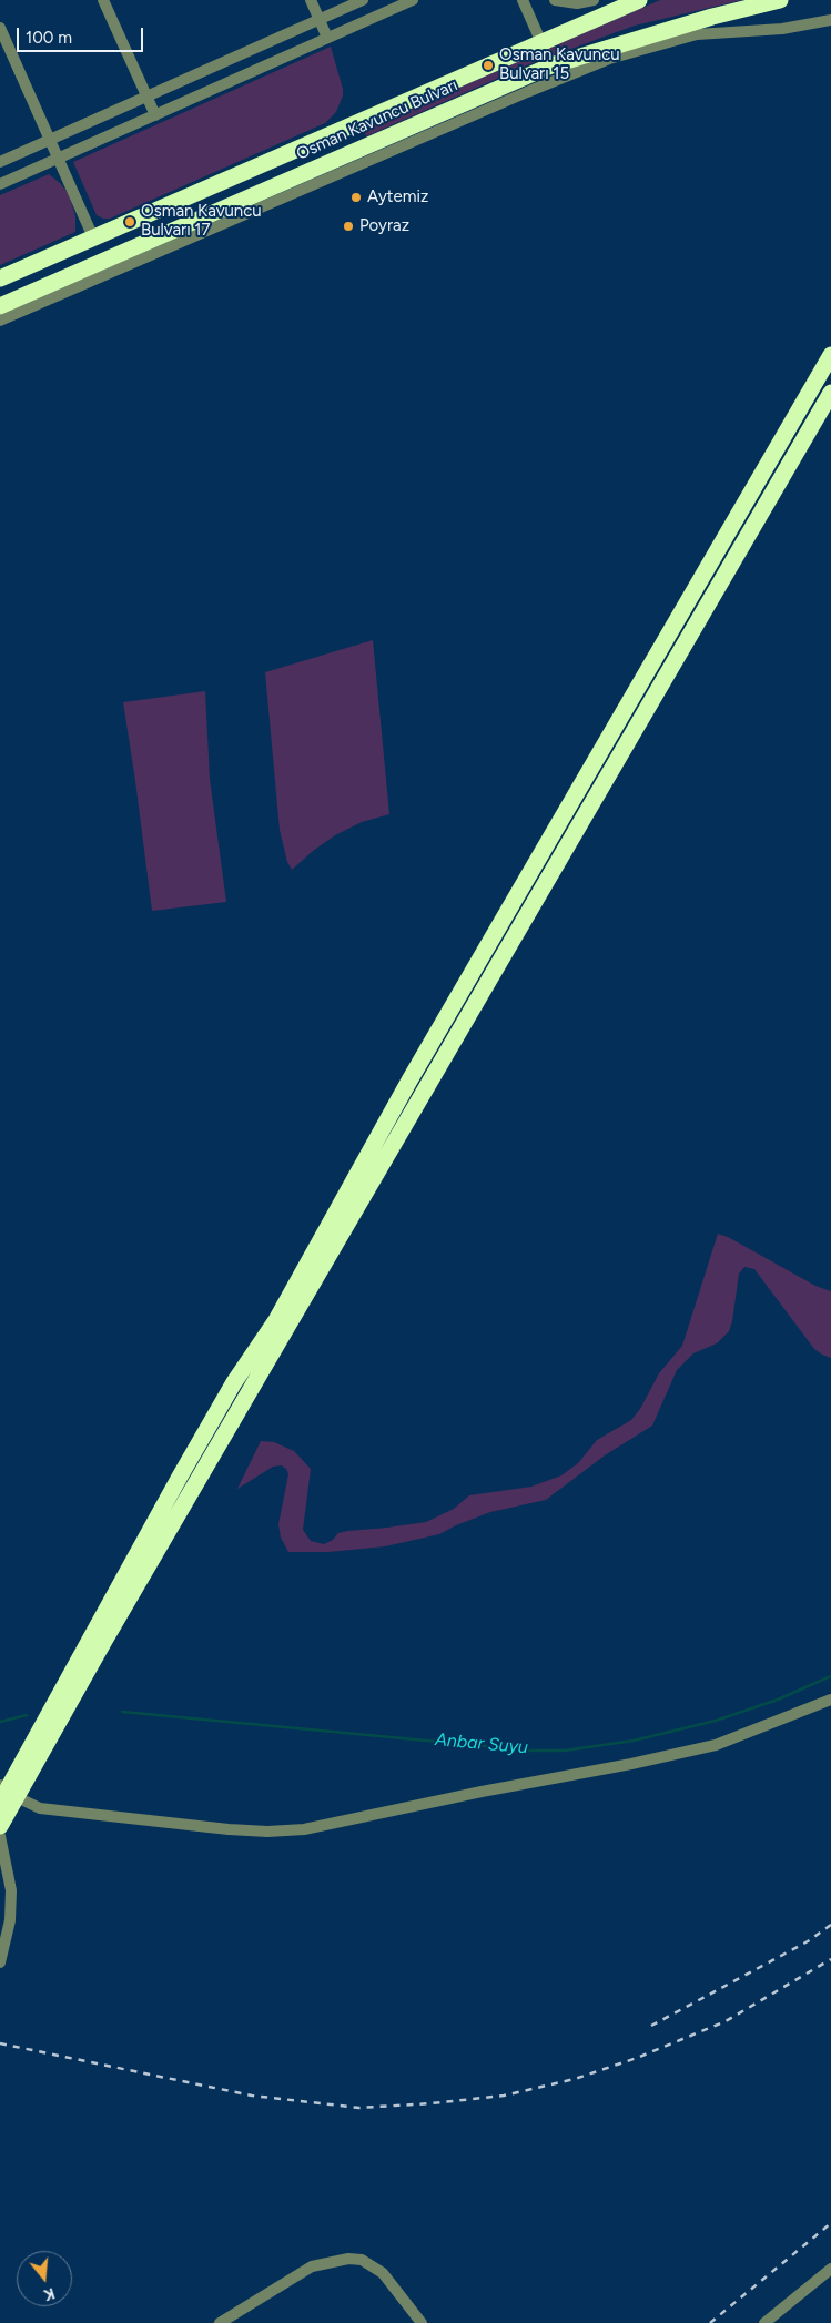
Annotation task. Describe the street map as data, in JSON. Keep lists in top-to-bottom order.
{
  "streets": {
    "highway": ["Osman Kavuncu Bulvarı"]
  },
  "water": ["Anbar Suyu"],
  "places": [
    "Osman Kavuncu Bulvarı 15",
    "Aytemiz",
    "Osman Kavuncu Bulvarı 17",
    "Poyraz"
  ],
  "scale_bar": "100 m",
  "north": "bottom"
}
